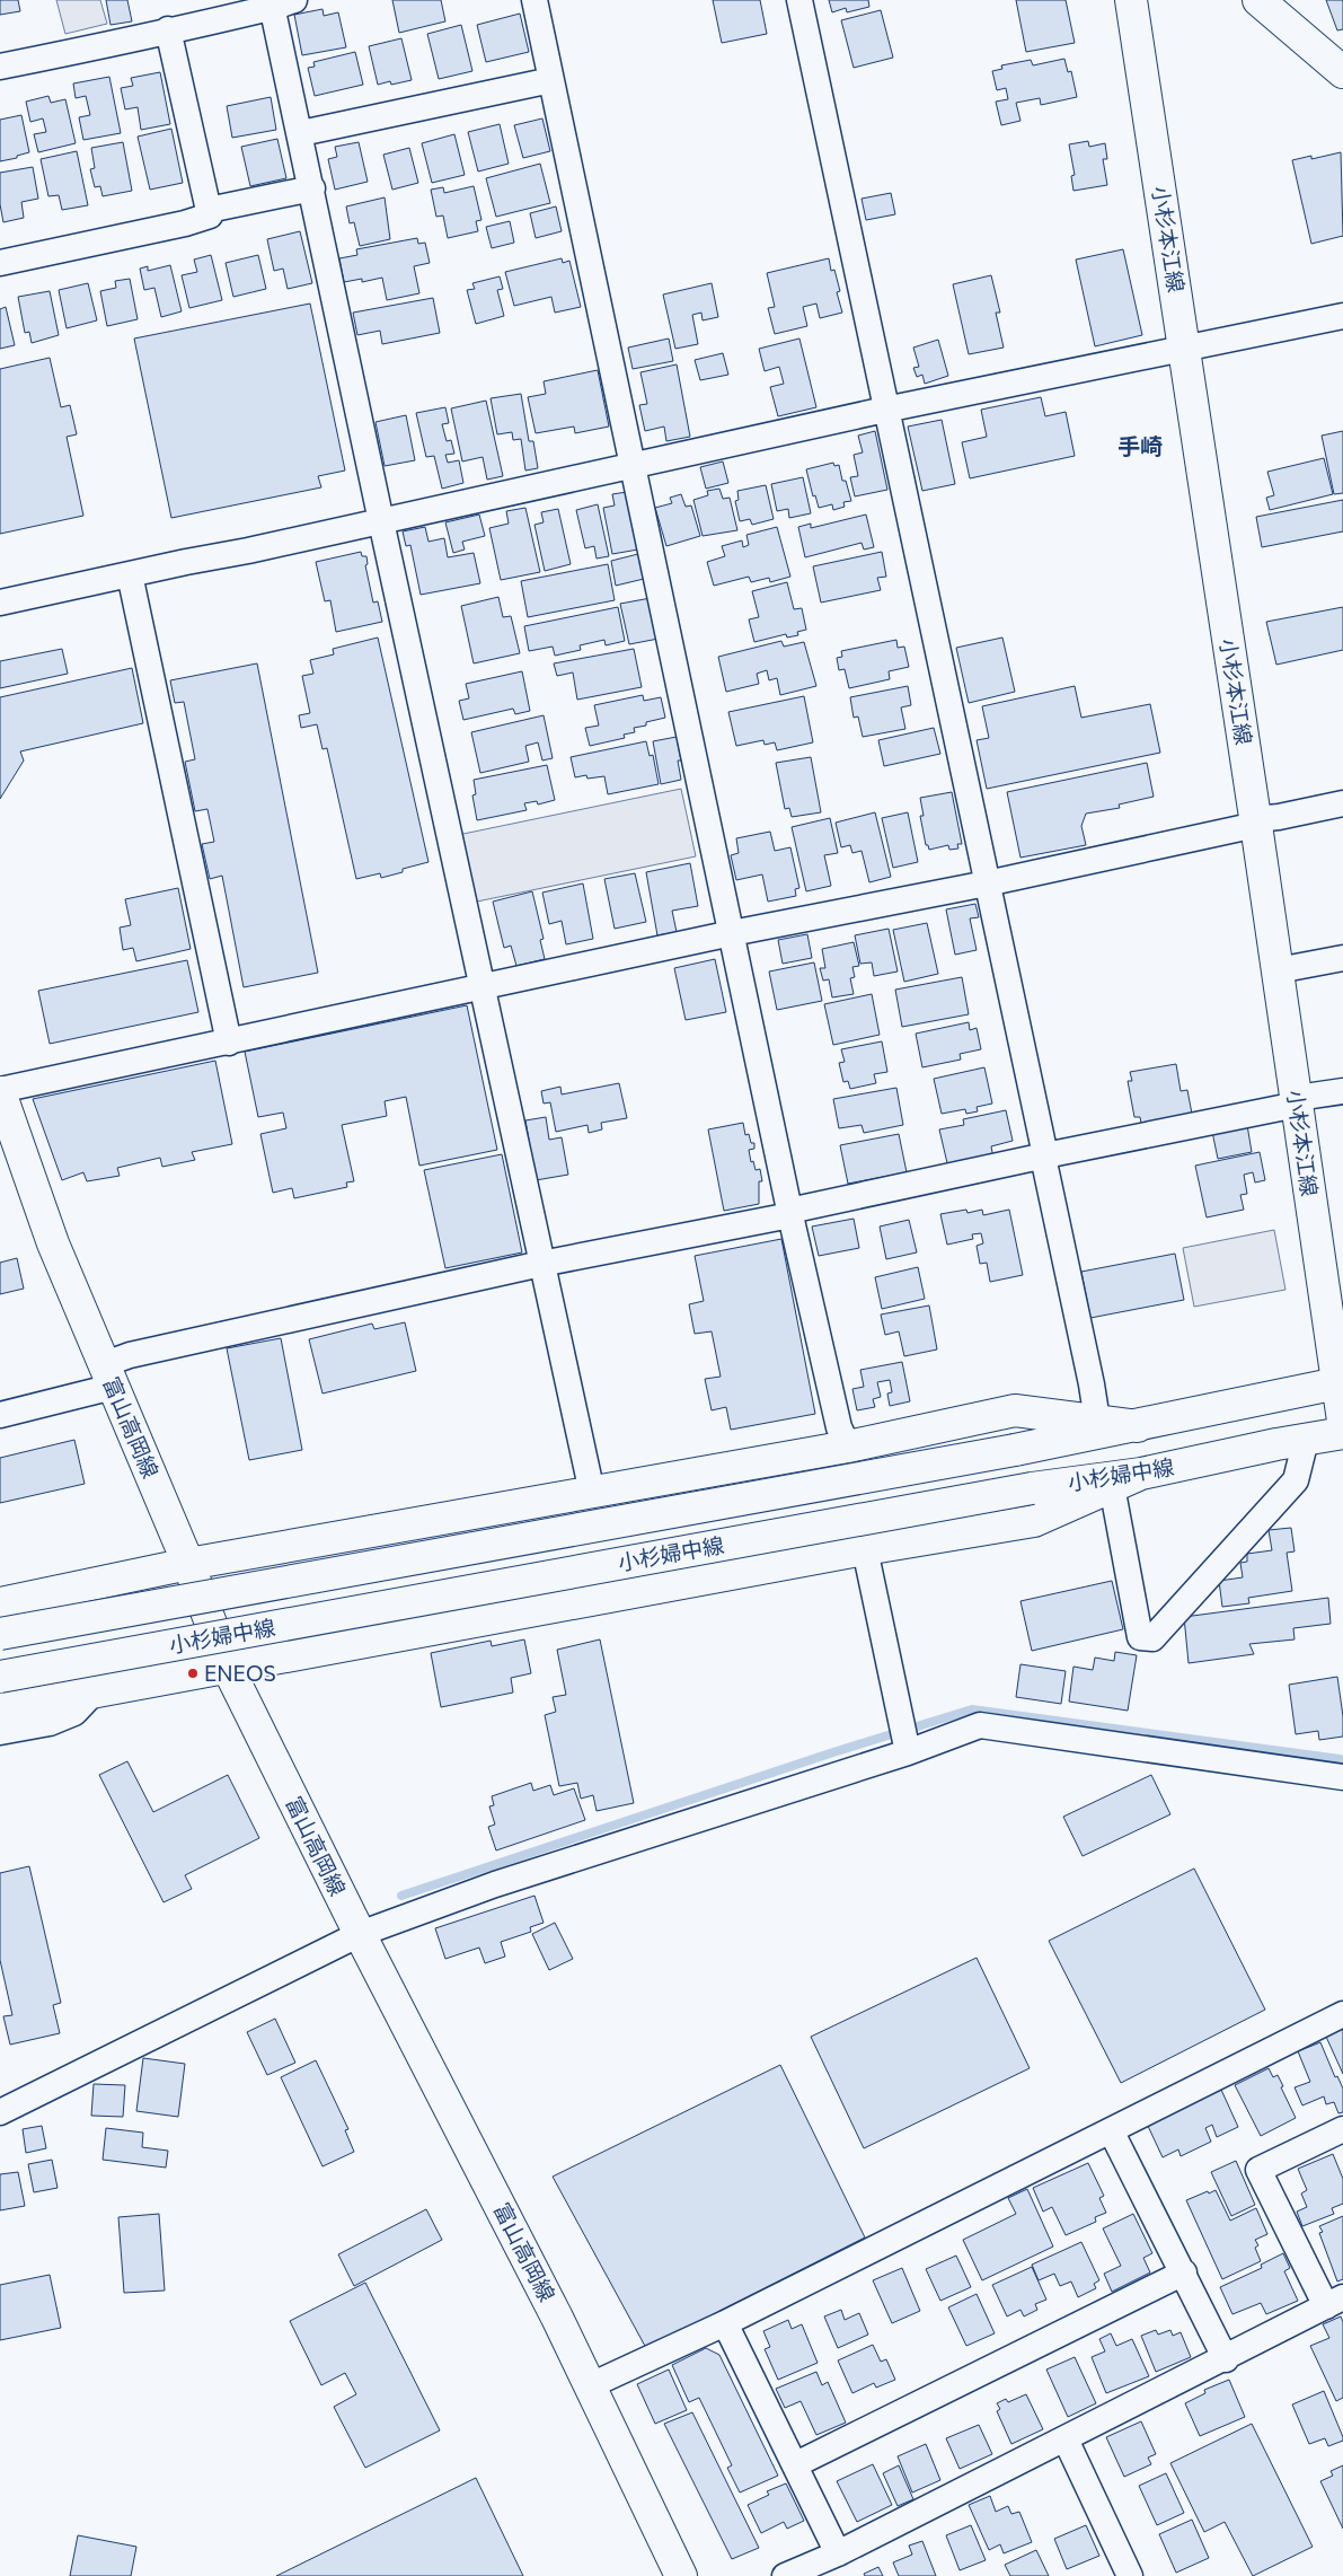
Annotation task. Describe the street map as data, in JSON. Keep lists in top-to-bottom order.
{
  "streets": {
    "main road": ["小杉本江線", "富山高岡線", "小杉婦中線"]
  },
  "crossings": [
    ["小杉本江線", "小杉婦中線"]
  ],
  "districts": ["手崎"],
  "places": ["ENEOS"]
}
